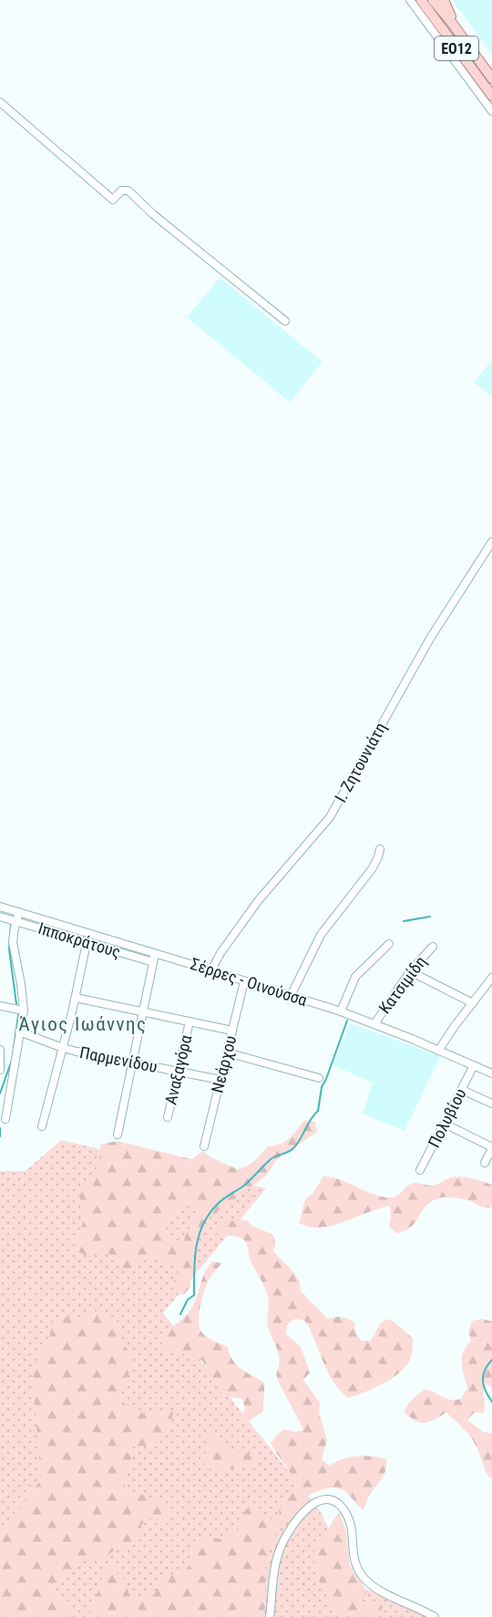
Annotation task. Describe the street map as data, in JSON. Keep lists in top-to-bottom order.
{
  "streets": {
    "main road": ["ΕΟ12"],
    "street": [
      "Ι. Ζητουνιάτη",
      "Ιπποκράτους",
      "Σέρρες - Οινούσσα",
      "Κατσιμίδη",
      "Παρμενίδου",
      "Νεάρχου",
      "Αναξαγόρα",
      "Πολυβίου"
    ]
  },
  "crossings": [
    ["Ι. Ζητουνιάτη", "Σέρρες - Οινούσσα"],
    ["Ιπποκράτους", "Σέρρες - Οινούσσα"],
    ["Σέρρες - Οινούσσα", "Κατσιμίδη"],
    ["Σέρρες - Οινούσσα", "Νεάρχου"],
    ["Σέρρες - Οινούσσα", "Πολυβίου"],
    ["Παρμενίδου", "Νεάρχου"],
    ["Παρμενίδου", "Αναξαγόρα"]
  ],
  "districts": ["Άγιος Ιωάννης"]
}
